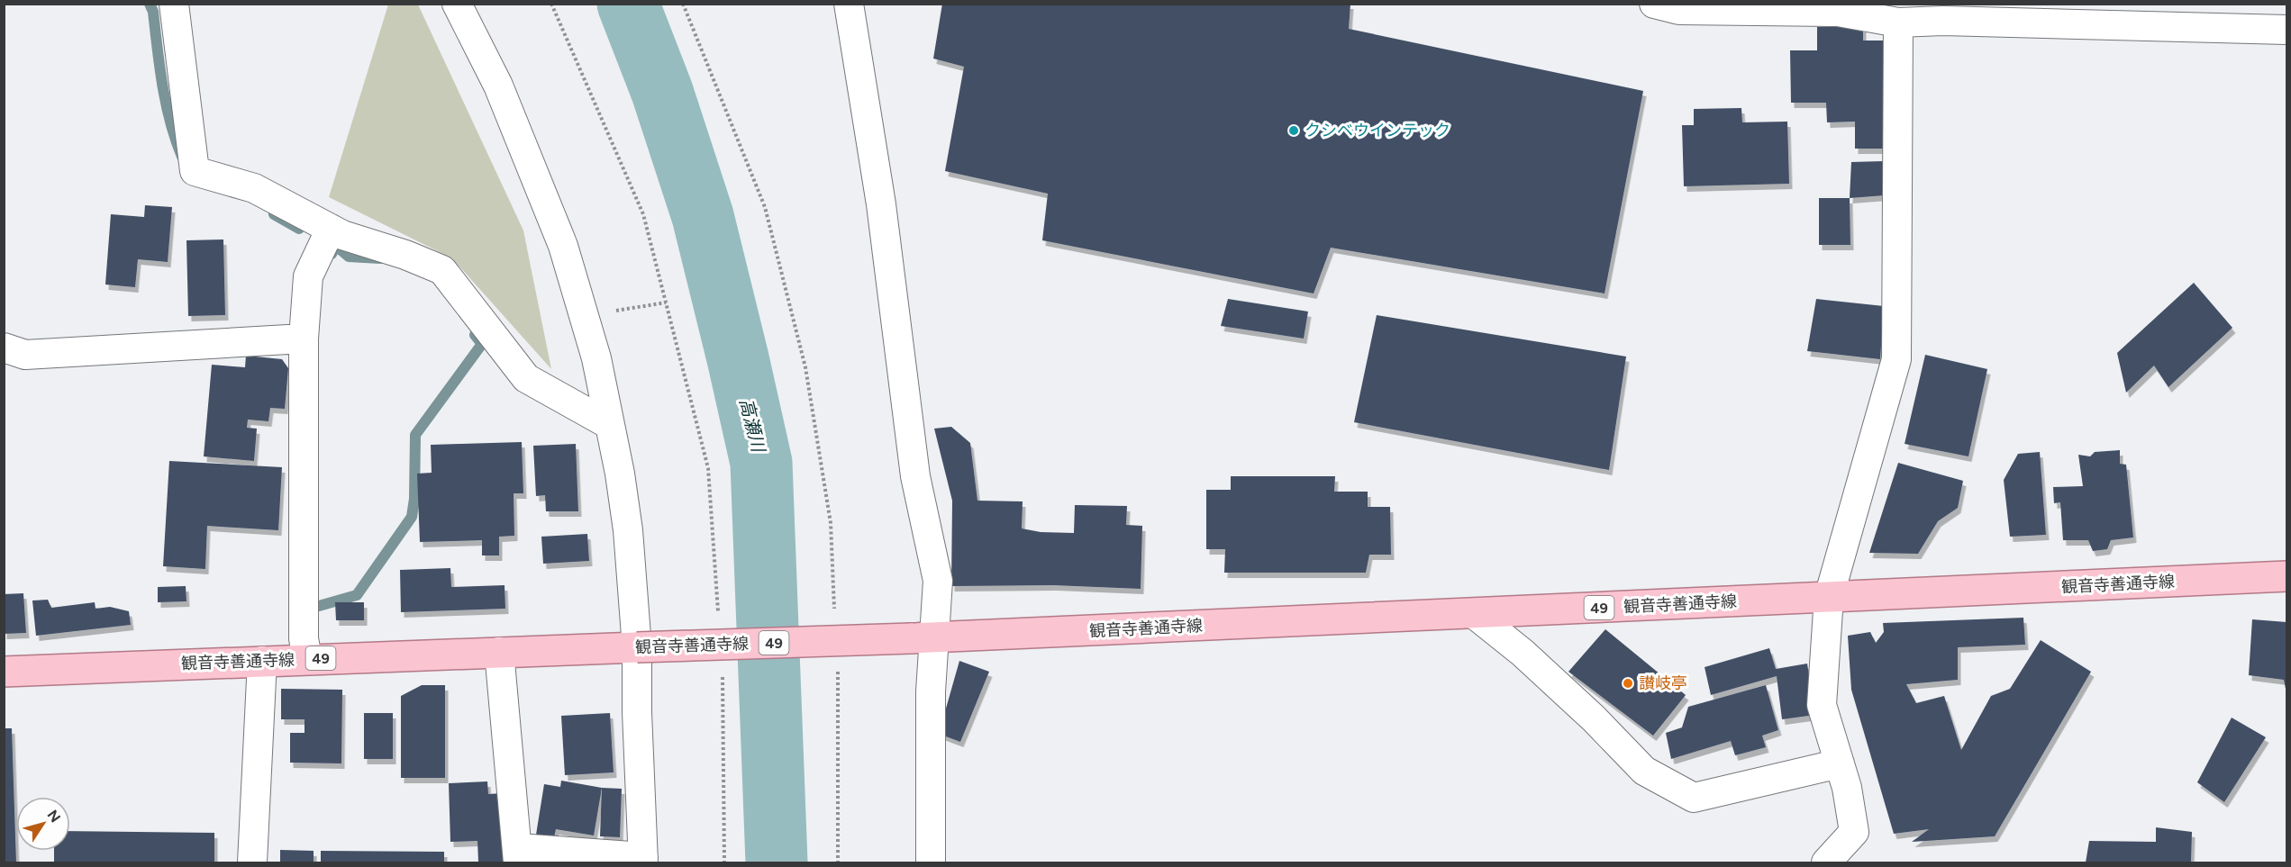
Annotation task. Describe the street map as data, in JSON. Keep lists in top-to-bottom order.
{
  "streets": {
    "main road": ["観音寺善通寺線", "49"]
  },
  "water": ["高瀬川"],
  "places": ["クシベウインテック", "讃岐亭"],
  "north": "top right"
}
